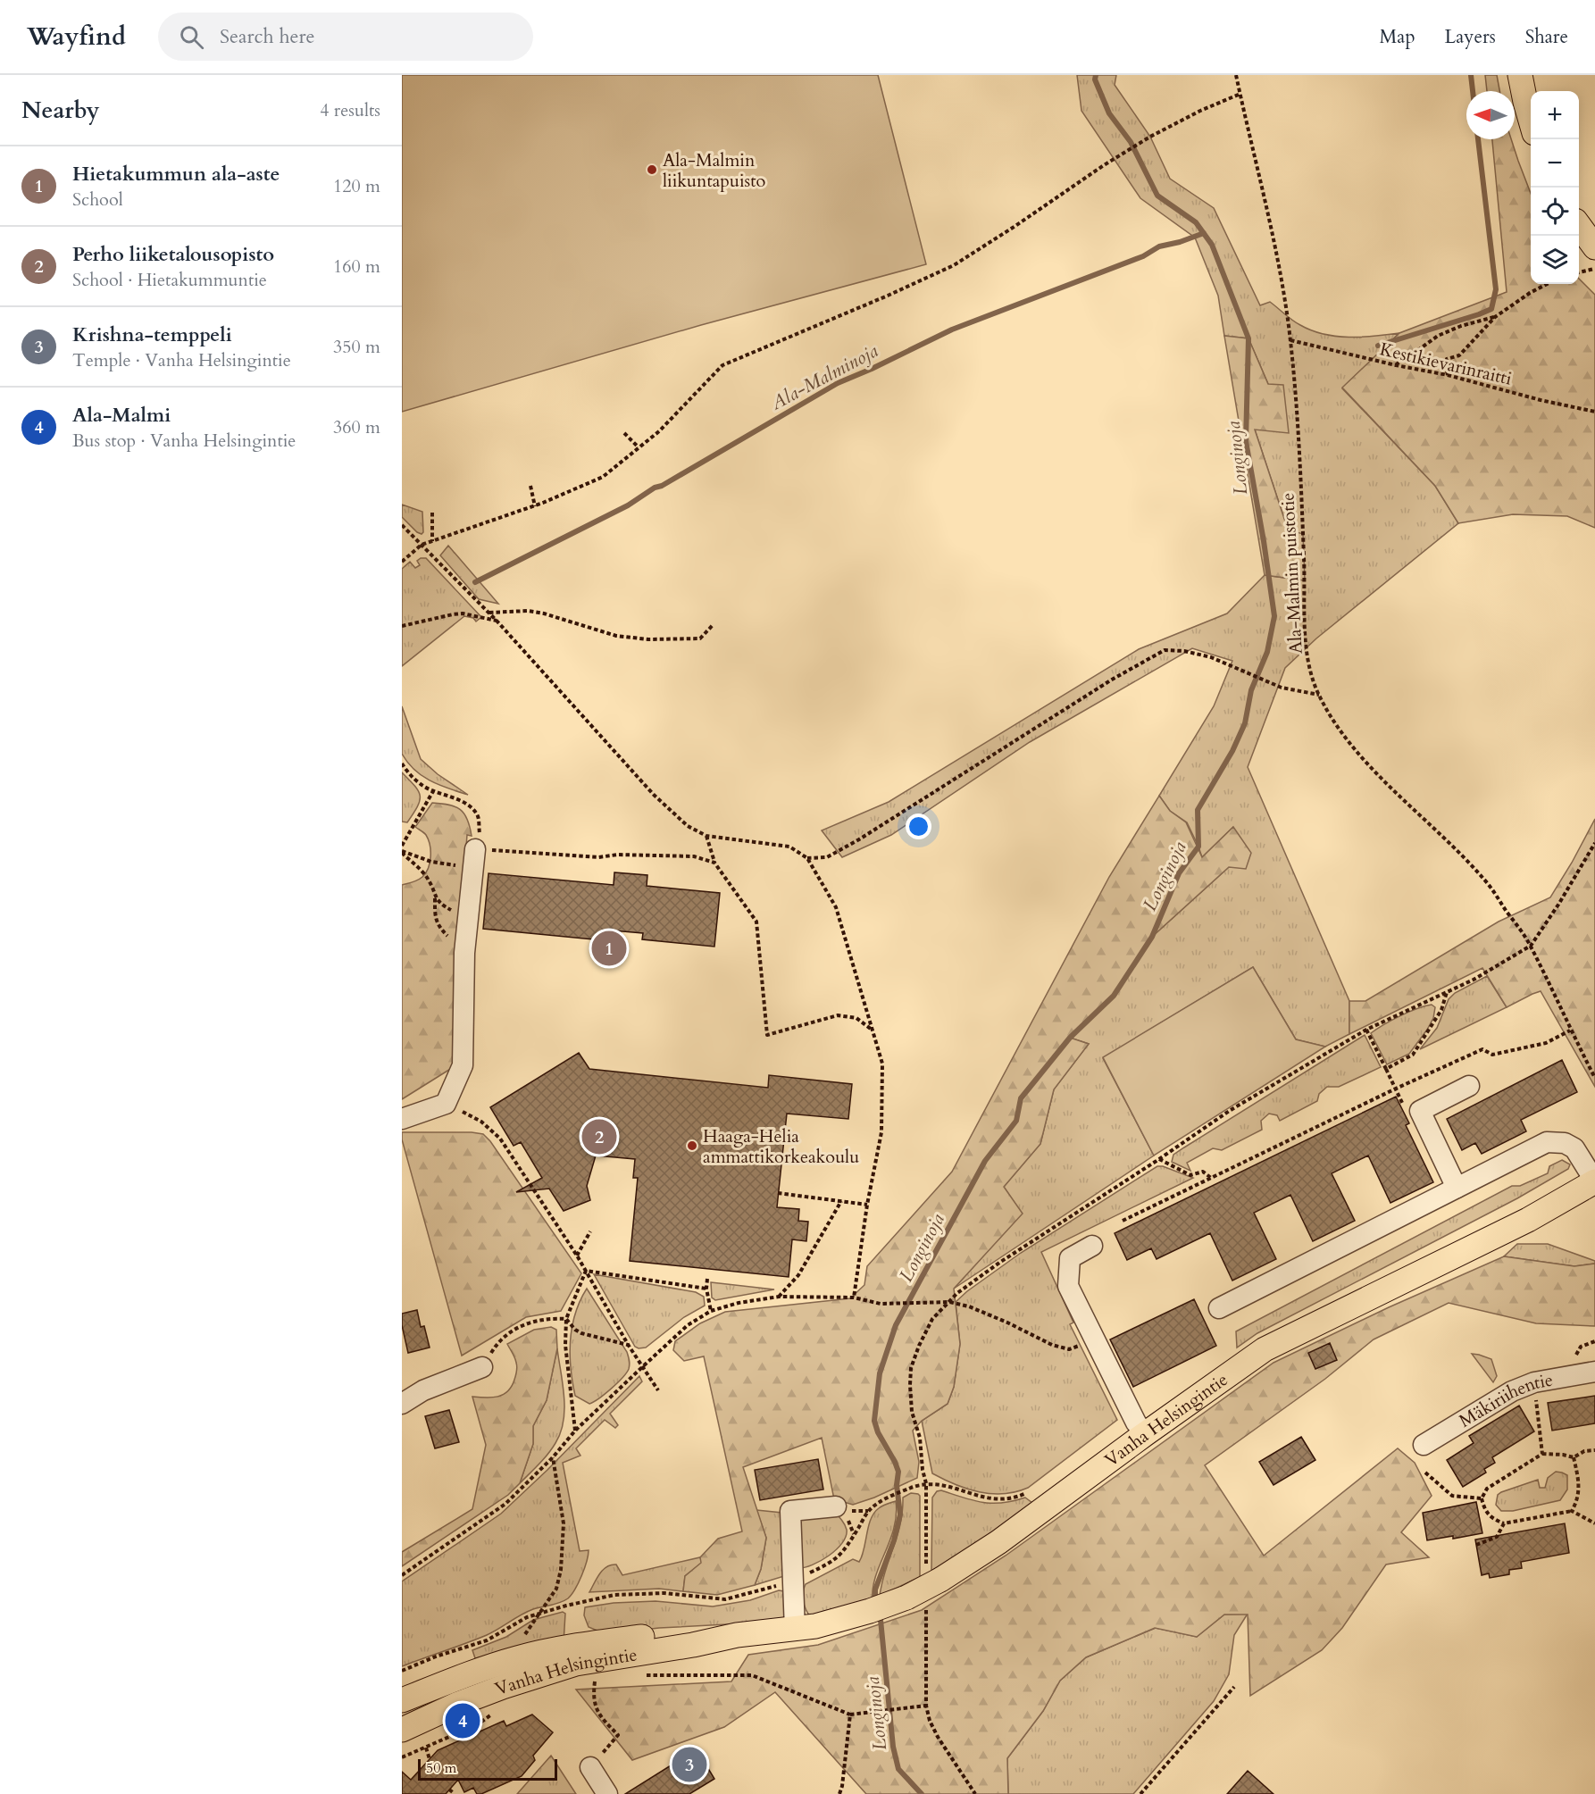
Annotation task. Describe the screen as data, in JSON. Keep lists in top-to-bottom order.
{
  "streets": {
    "main road": ["Vanha Helsingintie"],
    "street": ["Mäkiriihentie"],
    "path": ["Kestikievarinraitti", "Ala-Malmin puistotie"]
  },
  "crossings": [
    ["Kestikievarinraitti", "Ala-Malmin puistotie"]
  ],
  "water": ["Ala-Malminoja", "Longinoja"],
  "places": ["Ala-Malmin liikuntapuisto", "Haaga-Helia ammattikorkeakoulu"],
  "scale_bar": "50 m",
  "north": "left",
  "page": {
    "header": "Wayfind",
    "search": "Search here",
    "nav": ["Map", "Layers", "Share"],
    "heading": ["Nearby", "4 results"],
    "map_buttons": ["+", "−"],
    "list": [
      {
        "mark": "1",
        "name": "Hietakummun ala-aste",
        "note": "School",
        "value": "120 m"
      },
      {
        "mark": "2",
        "name": "Perho liiketalousopisto",
        "note": "School · Hietakummuntie",
        "value": "160 m"
      },
      {
        "mark": "3",
        "name": "Krishna-temppeli",
        "note": "Temple · Vanha Helsingintie",
        "value": "350 m"
      },
      {
        "mark": "4",
        "name": "Ala-Malmi",
        "note": "Bus stop · Vanha Helsingintie",
        "value": "360 m"
      }
    ],
    "pins": [
      "1",
      "2",
      "4",
      "3"
    ],
    "scale": "50 m"
  }
}
